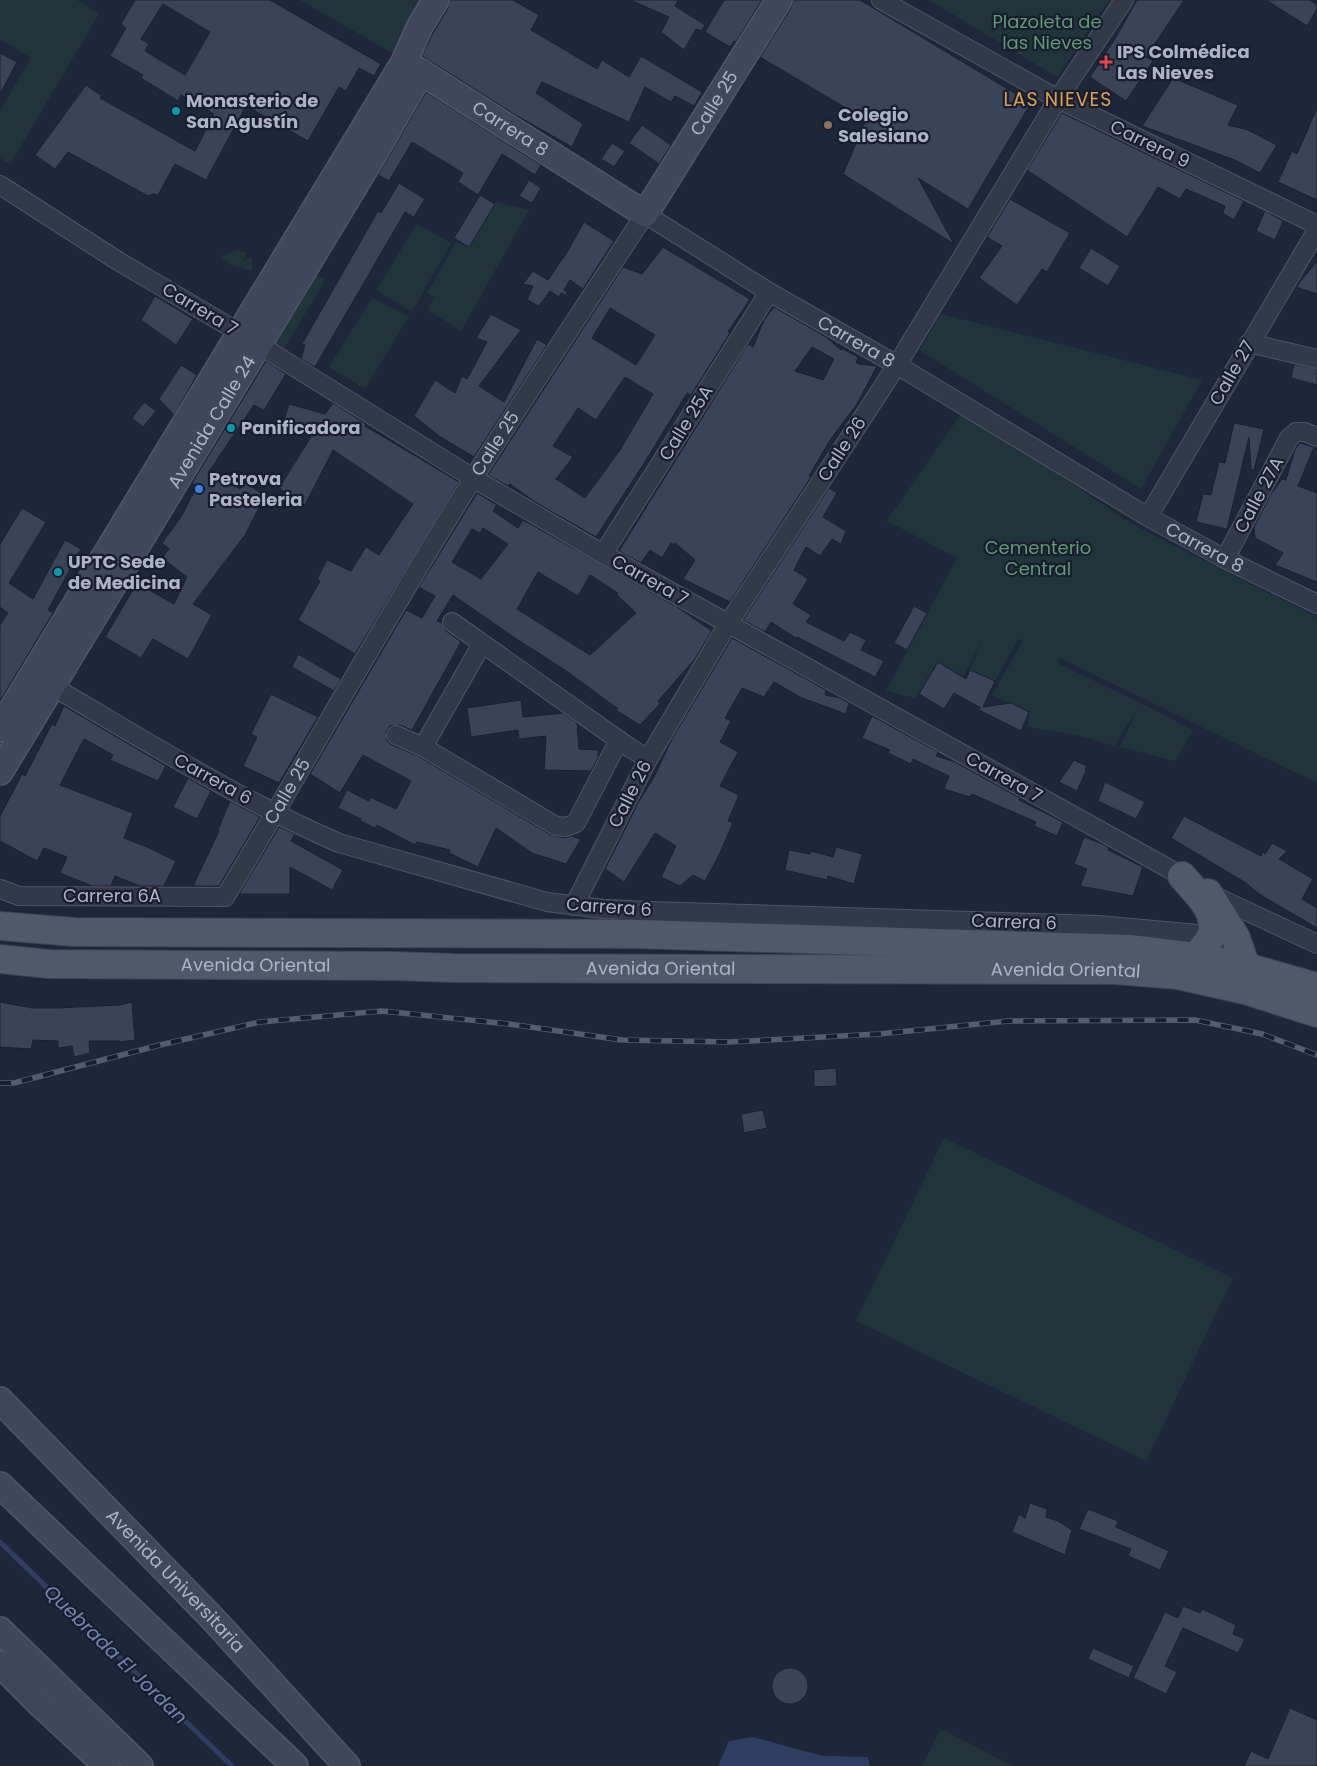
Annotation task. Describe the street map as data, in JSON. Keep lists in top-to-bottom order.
{
  "streets": {
    "main road": [
      "Calle 25",
      "Carrera 8",
      "Avenida Calle 24",
      "Avenida Oriental",
      "Avenida Universitaria"
    ],
    "street": [
      "Carrera 9",
      "Carrera 7",
      "Calle 27",
      "Calle 25A",
      "Calle 26",
      "Calle 27A",
      "Carrera 6",
      "Carrera 6A"
    ]
  },
  "crossings": [
    ["Calle 25", "Carrera 8"],
    ["Calle 25", "Carrera 7"],
    ["Calle 25", "Carrera 6"],
    ["Calle 25", "Carrera 6A"],
    ["Carrera 8", "Calle 27"],
    ["Carrera 8", "Avenida Calle 24"],
    ["Carrera 8", "Calle 25A"],
    ["Carrera 8", "Calle 26"],
    ["Carrera 8", "Calle 27A"],
    ["Carrera 9", "Calle 26"],
    ["Carrera 7", "Avenida Calle 24"],
    ["Carrera 7", "Calle 25A"],
    ["Carrera 7", "Calle 26"],
    ["Avenida Calle 24", "Carrera 6"],
    ["Calle 26", "Carrera 6"],
    ["Carrera 6", "Avenida Oriental"]
  ],
  "districts": ["LAS NIEVES"],
  "water": ["Quebrada El Jordan"],
  "parks": ["Plazoleta de las Nieves", "Cementerio Central"],
  "places": {
    "health": ["IPS Colmédica Las Nieves"],
    "other": [
      "Monasterio de San Agustín",
      "Colegio Salesiano",
      "Panificadora",
      "Petrova Pasteleria",
      "UPTC Sede de Medicina"
    ]
  }
}
